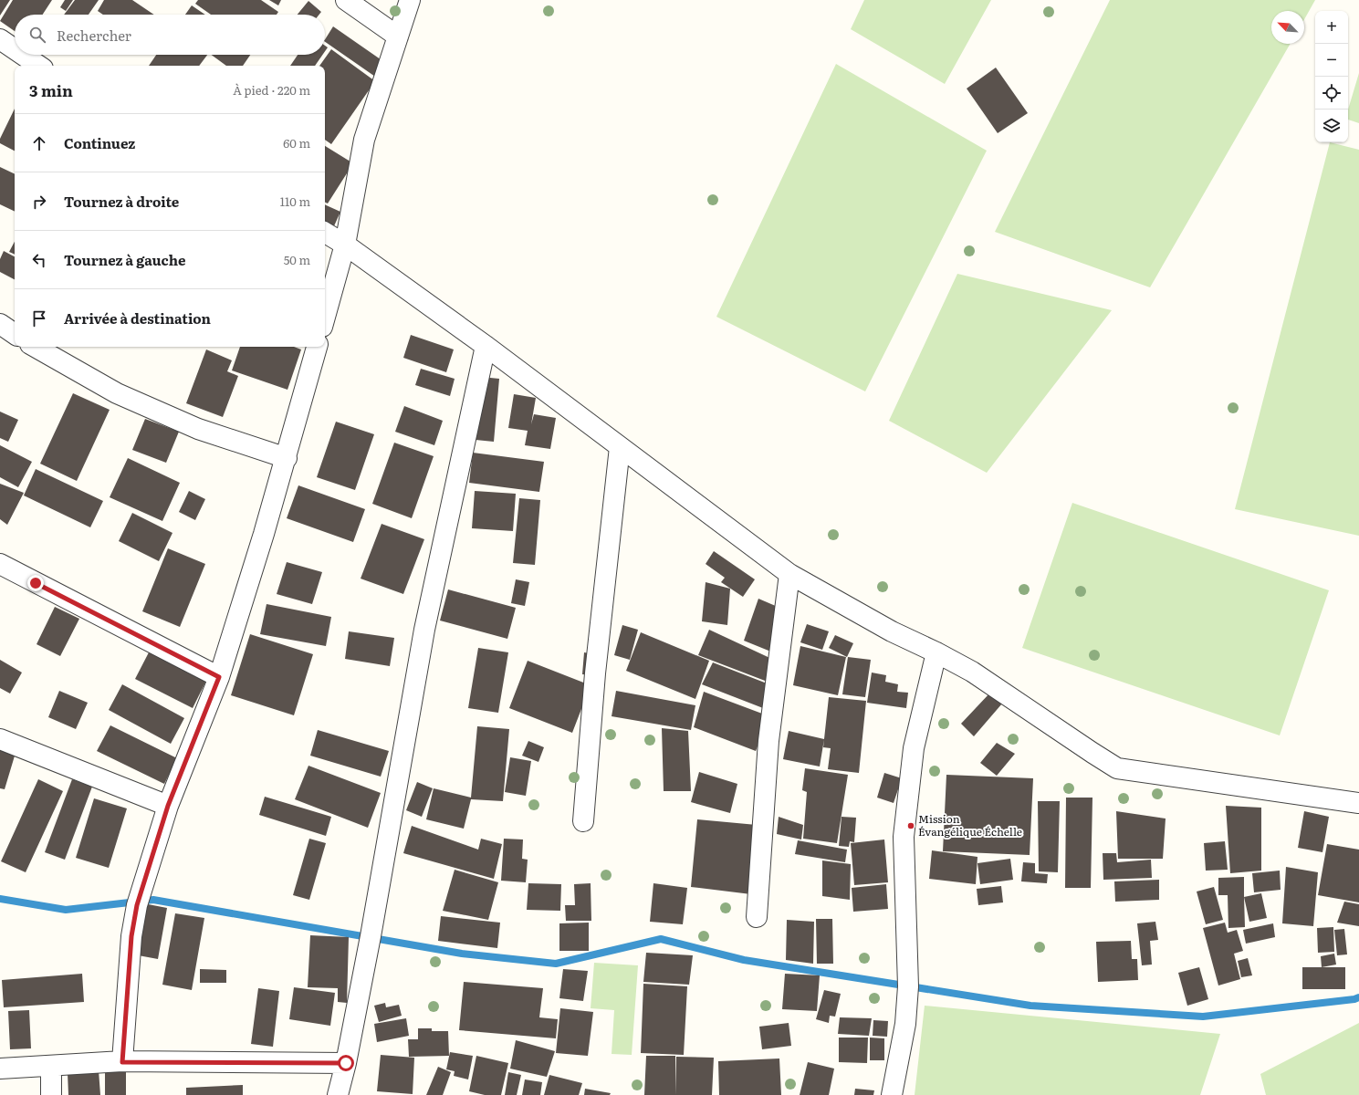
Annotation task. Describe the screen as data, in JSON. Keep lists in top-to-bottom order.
{
  "places": ["Mission Évangélique Échelle"],
  "north": "top left",
  "page": {
    "map_buttons": ["+", "−"],
    "search": "Rechercher",
    "heading": ["3 min", "À pied · 220 m"],
    "list": [
      ["Continuez", "60 m"],
      ["Tournez à droite", "110 m"],
      ["Tournez à gauche", "50 m"],
      "Arrivée à destination"
    ]
  }
}
